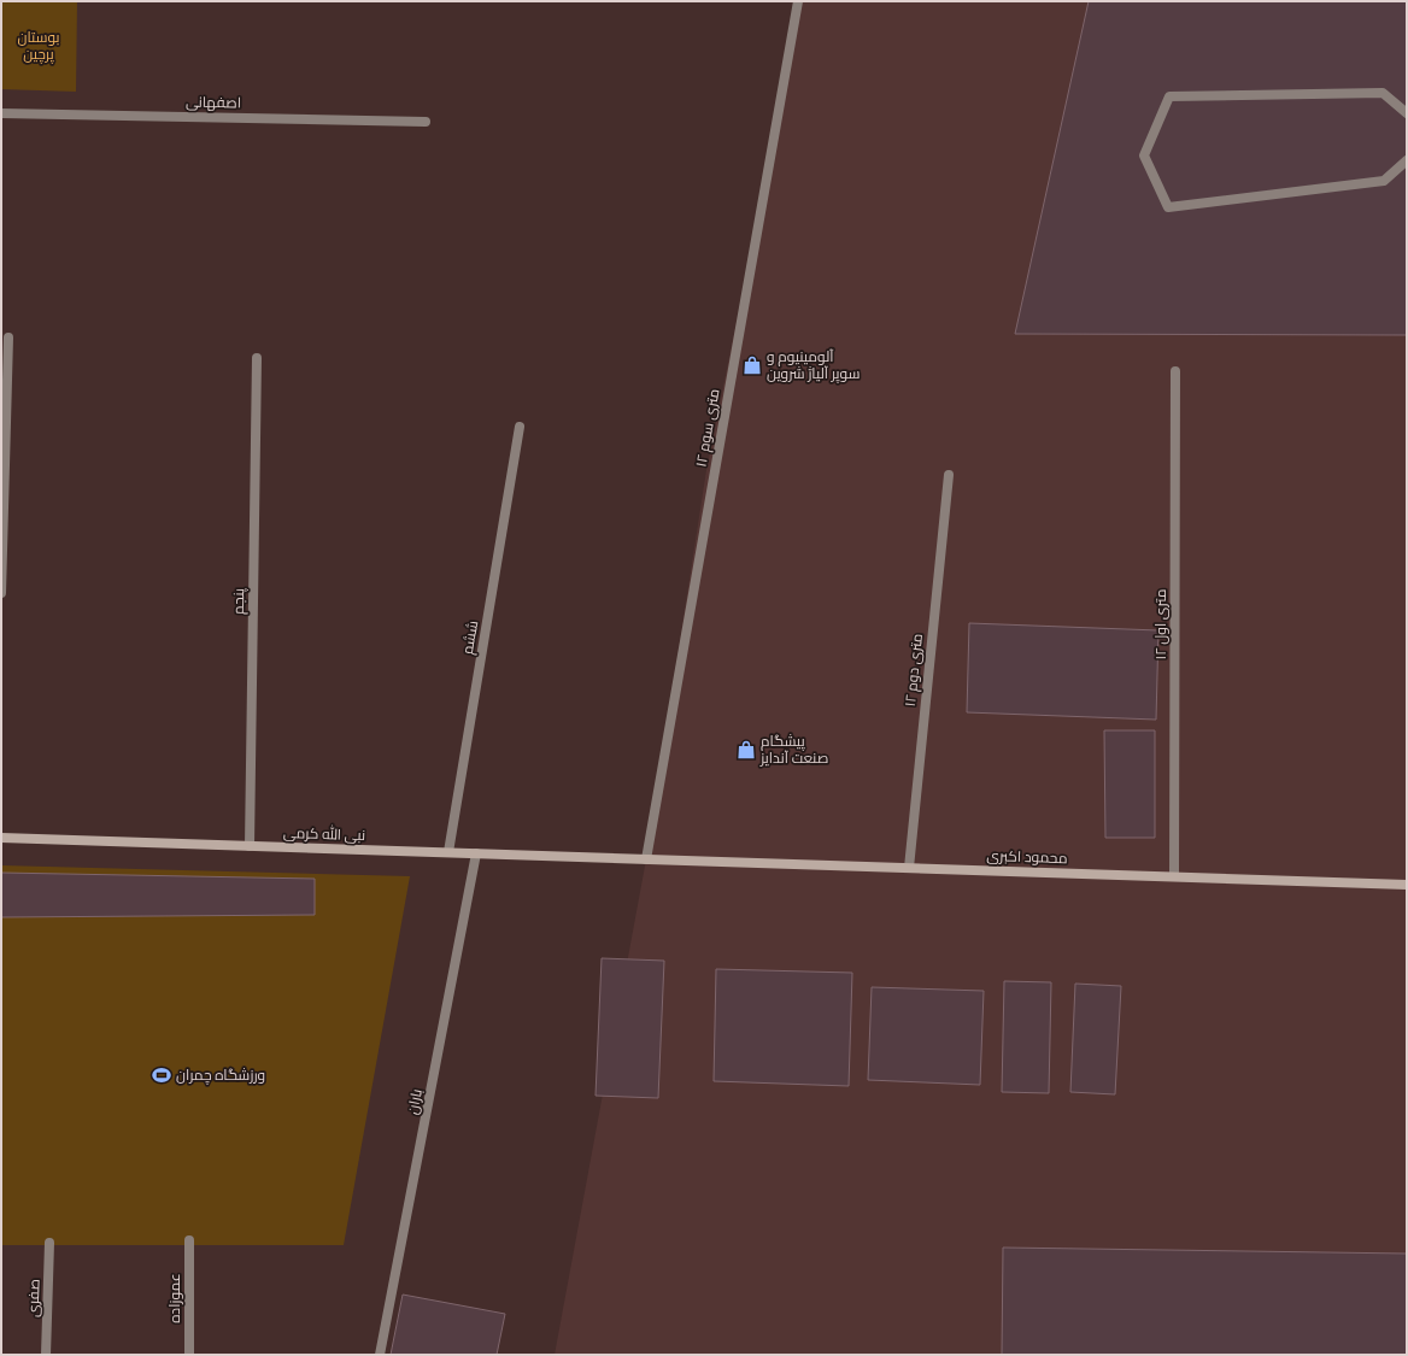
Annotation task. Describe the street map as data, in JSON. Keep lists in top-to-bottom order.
{
  "streets": {
    "street": [
      "اصفهانی",
      "۱۲ متری سوم",
      "پنجم",
      "۱۲ متری اول",
      "ششم",
      "۱۲ متری دوم",
      "نبی الله کرمی",
      "محمود اکبری",
      "باران",
      "صفری",
      "عموزاده"
    ]
  },
  "crossings": [
    ["۱۲ متری سوم", "نبی الله کرمی"],
    ["۱۲ متری سوم", "محمود اکبری"],
    ["پنجم", "نبی الله کرمی"],
    ["۱۲ متری اول", "محمود اکبری"],
    ["ششم", "نبی الله کرمی"],
    ["۱۲ متری دوم", "محمود اکبری"],
    ["نبی الله کرمی", "محمود اکبری"],
    ["نبی الله کرمی", "باران"]
  ],
  "parks": ["بوستان پرچین"],
  "places": {
    "shop": ["آلومینیوم و سوپر آلیاژ شروین", "پیشگام صنعت آندایز"],
    "sports": ["ورزشگاه چمران"]
  }
}
